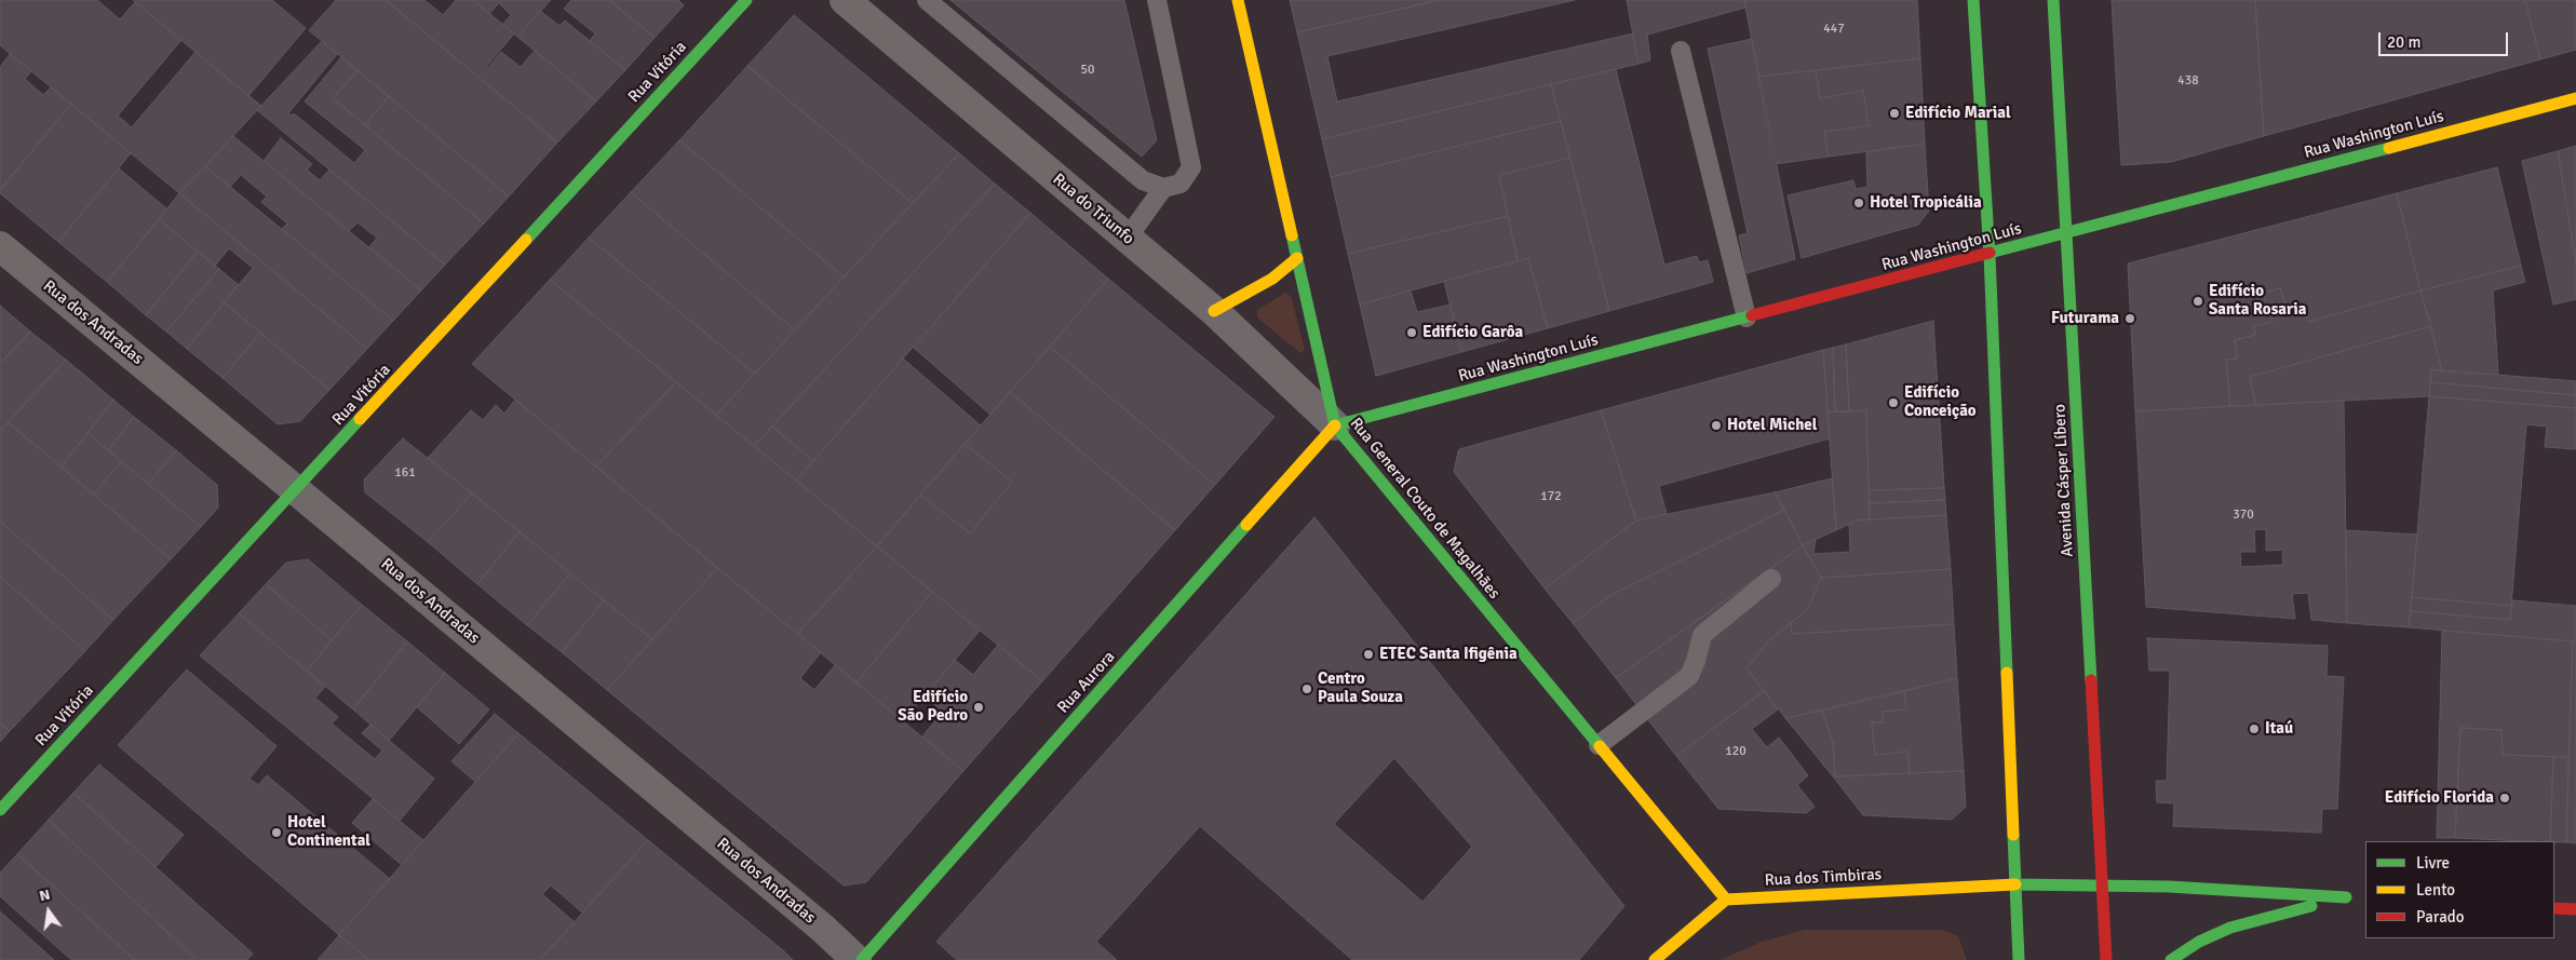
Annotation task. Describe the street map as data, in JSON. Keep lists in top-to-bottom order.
{
  "streets": {
    "street": [
      "Rua Vitória",
      "Rua Washington Luís",
      "Rua do Triunfo",
      "Rua dos Andradas",
      "Avenida Cásper Líbero",
      "Rua General Couto de Magalhães",
      "Rua Aurora",
      "Rua dos Timbiras"
    ]
  },
  "crossings": [
    ["Rua Vitória", "Rua dos Andradas"],
    ["Rua Washington Luís", "Rua do Triunfo"],
    ["Rua Washington Luís", "Avenida Cásper Líbero"],
    ["Rua Washington Luís", "Rua General Couto de Magalhães"],
    ["Rua Washington Luís", "Rua Aurora"],
    ["Rua do Triunfo", "Rua General Couto de Magalhães"],
    ["Rua do Triunfo", "Rua Aurora"],
    ["Avenida Cásper Líbero", "Rua dos Timbiras"],
    ["Rua General Couto de Magalhães", "Rua Aurora"],
    ["Rua General Couto de Magalhães", "Rua dos Timbiras"]
  ],
  "places": [
    "Edifício Marial",
    "Hotel Tropicália",
    "Edifício Santa Rosaria",
    "Futurama",
    "Edifício Garôa",
    "Edifício Conceição",
    "Hotel Michel",
    "ETEC Santa Ifigênia",
    "Centro Paula Souza",
    "Edifício São Pedro",
    "Itaú",
    "Edifício Florida",
    "Hotel Continental"
  ],
  "house_numbers": [
    "447",
    "50",
    "438",
    "161",
    "172",
    "370",
    "120"
  ],
  "legend": ["Livre", "Lento", "Parado"],
  "scale_bar": "20 m",
  "north": "top"
}
